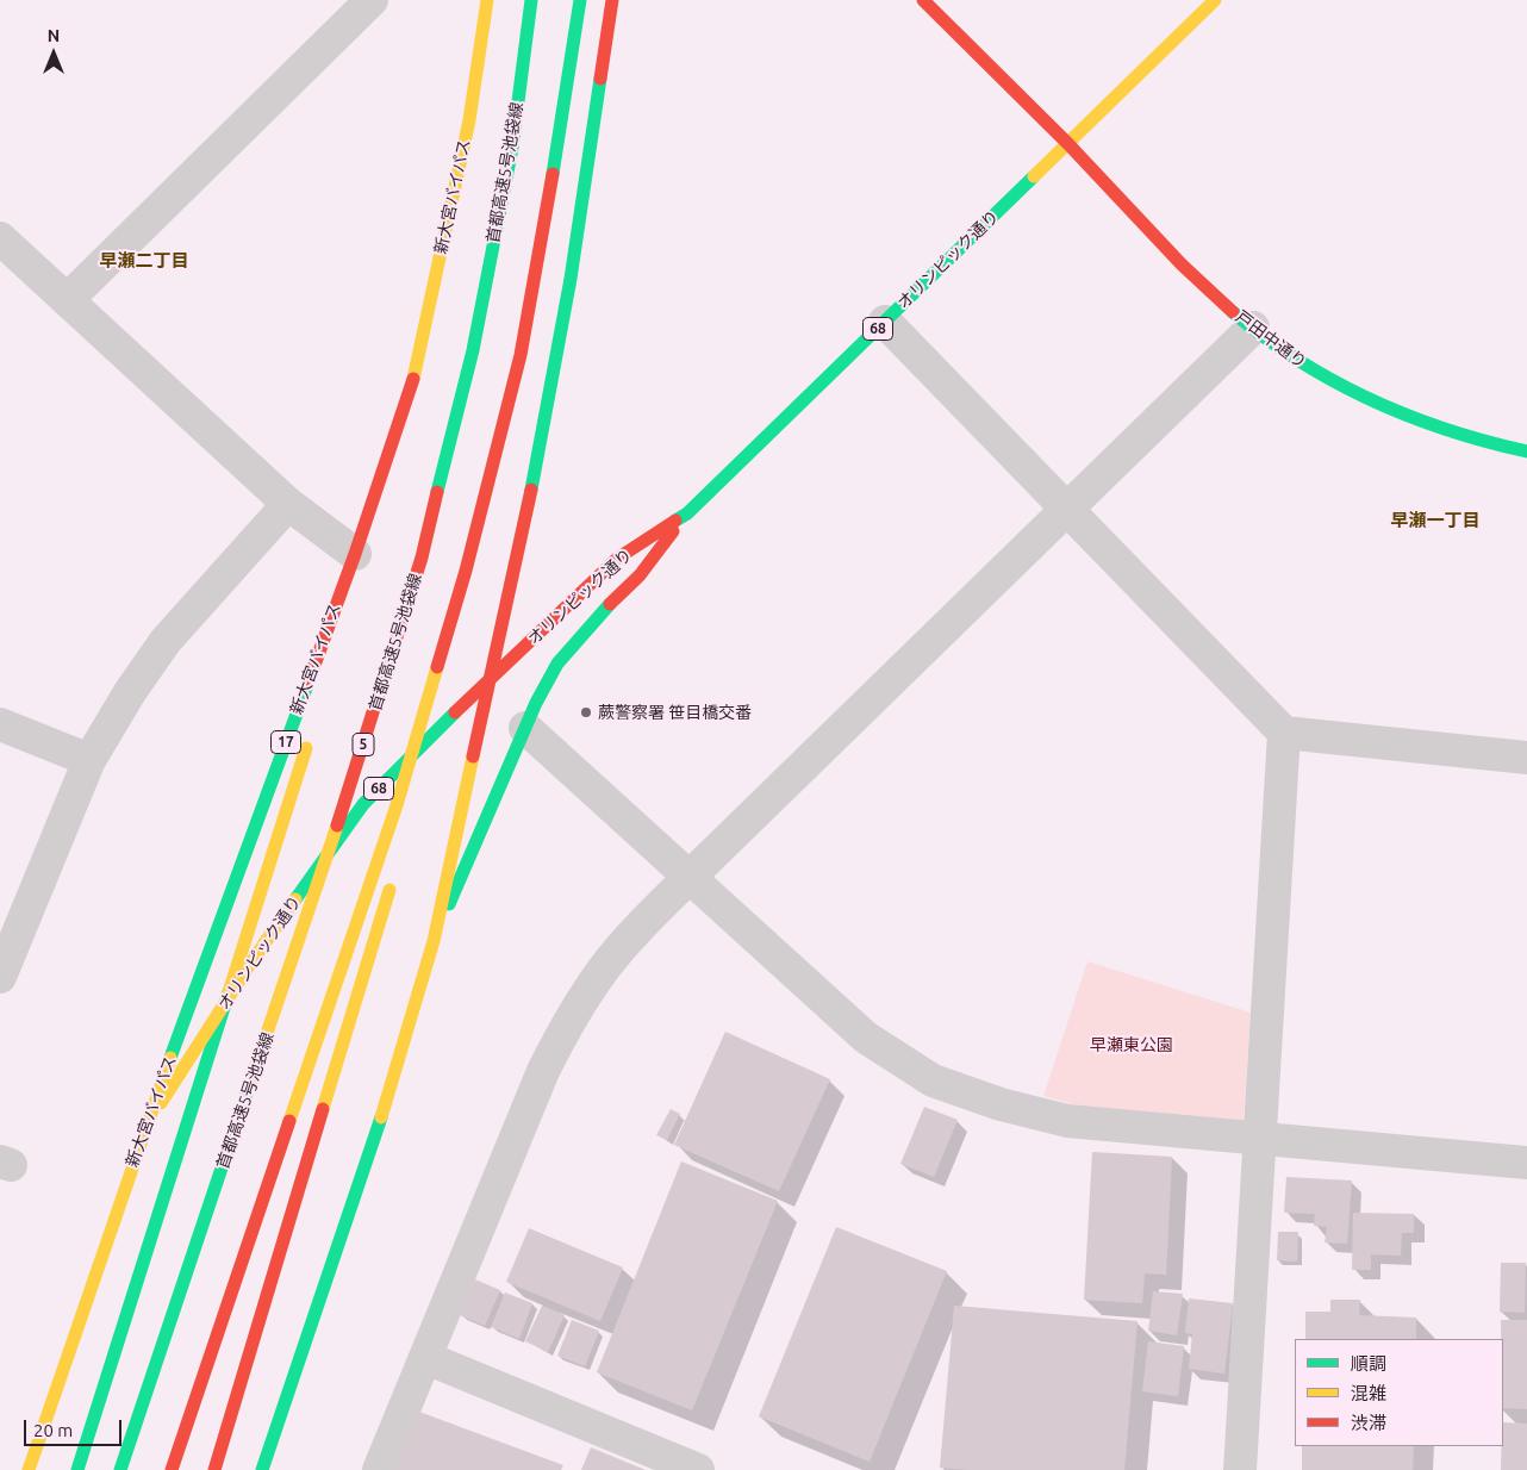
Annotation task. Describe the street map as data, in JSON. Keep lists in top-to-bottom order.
{
  "streets": {
    "main road": [
      "首都高速5号池袋線",
      "新大宮バイパス",
      "オリンピック通り",
      "68",
      "戸田中通り",
      "17",
      "5"
    ]
  },
  "crossings": [
    ["新大宮バイパス", "オリンピック通り"],
    ["オリンピック通り", "68"],
    ["オリンピック通り", "戸田中通り"]
  ],
  "districts": ["早瀬二丁目", "早瀬一丁目"],
  "parks": ["早瀬東公園"],
  "places": ["蕨警察署 笹目橋交番"],
  "legend": ["順調", "混雑", "渋滞"],
  "scale_bar": "20 m",
  "north": "top"
}
